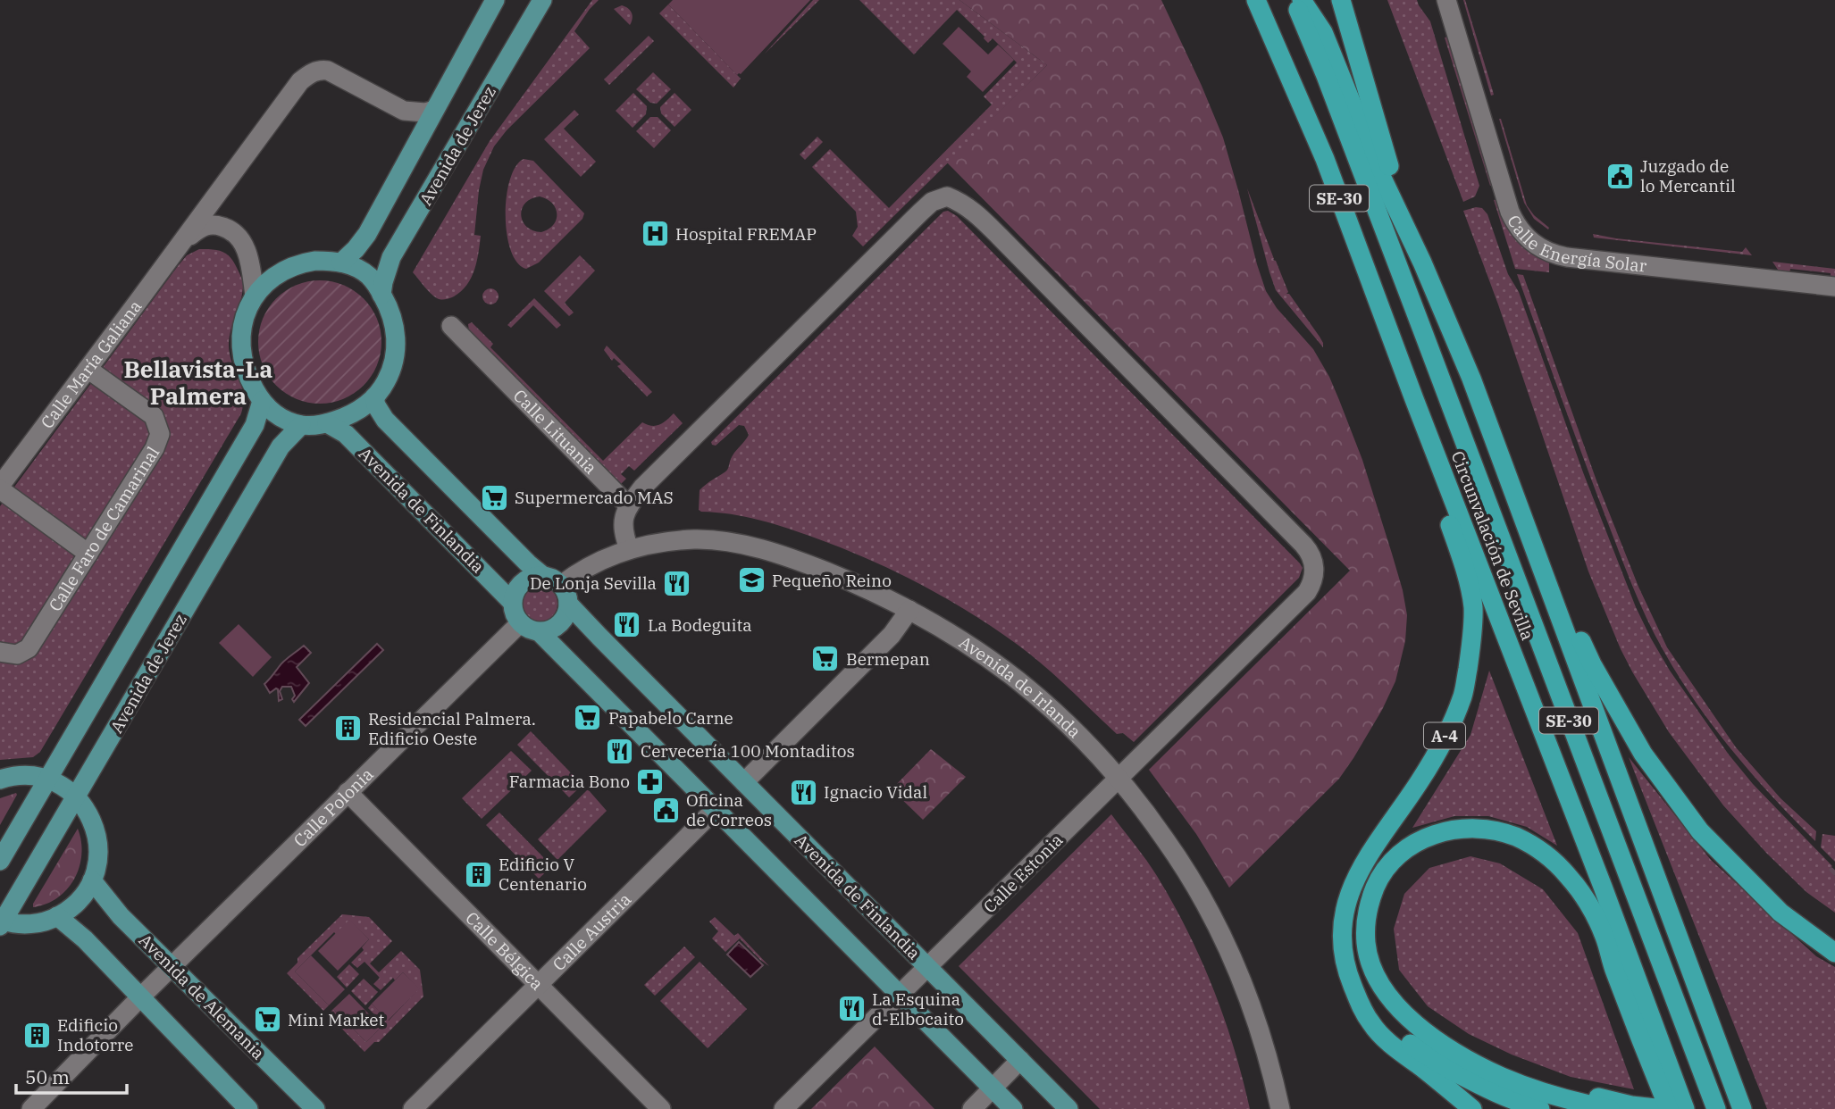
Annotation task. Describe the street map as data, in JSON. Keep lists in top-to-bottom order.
{
  "streets": {
    "highway": ["SE-30", "Circunvalación de Sevilla", "A-4"],
    "main road": ["Avenida de Jerez", "Avenida de Finlandia", "Avenida de Alemania"],
    "street": [
      "Calle Energía Solar",
      "Calle María Galiana",
      "Calle Lituania",
      "Calle Faro de Camarinal",
      "Avenida de Irlanda",
      "Calle Polonia",
      "Calle Estonia",
      "Calle Austria",
      "Calle Bélgica"
    ]
  },
  "crossings": [
    ["Avenida de Jerez", "Calle María Galiana"],
    ["Avenida de Jerez", "Avenida de Finlandia"],
    ["Calle María Galiana", "Avenida de Finlandia"],
    ["Calle María Galiana", "Calle Faro de Camarinal"],
    ["Calle Lituania", "Calle Estonia"],
    ["Avenida de Finlandia", "Avenida de Irlanda"],
    ["Avenida de Finlandia", "Calle Polonia"],
    ["Avenida de Finlandia", "Calle Estonia"],
    ["Circunvalación de Sevilla", "A-4"],
    ["Avenida de Irlanda", "Calle Polonia"],
    ["Avenida de Irlanda", "Calle Estonia"],
    ["Calle Polonia", "Calle Bélgica"],
    ["Calle Polonia", "Avenida de Alemania"],
    ["Calle Austria", "Calle Bélgica"]
  ],
  "districts": ["Bellavista-La Palmera"],
  "places": {
    "public building": ["Juzgado de lo Mercantil", "Oficina de Correos"],
    "hospital": ["Hospital FREMAP"],
    "supermarket": [
      "Supermercado MAS",
      "Bermepan",
      "Papabelo Carne",
      "Mini Market"
    ],
    "school or university": ["Pequeño Reino"],
    "restaurant": [
      "De Lonja Sevilla",
      "La Bodeguita",
      "Cervecería 100 Montaditos",
      "Ignacio Vidal",
      "La Esquina d-Elbocaito"
    ],
    "building": ["Residencial Palmera. Edificio Oeste", "Edificio V Centenario", "Edificio Indotorre"],
    "pharmacy": ["Farmacia Bono"]
  },
  "scale_bar": "50 m"
}
